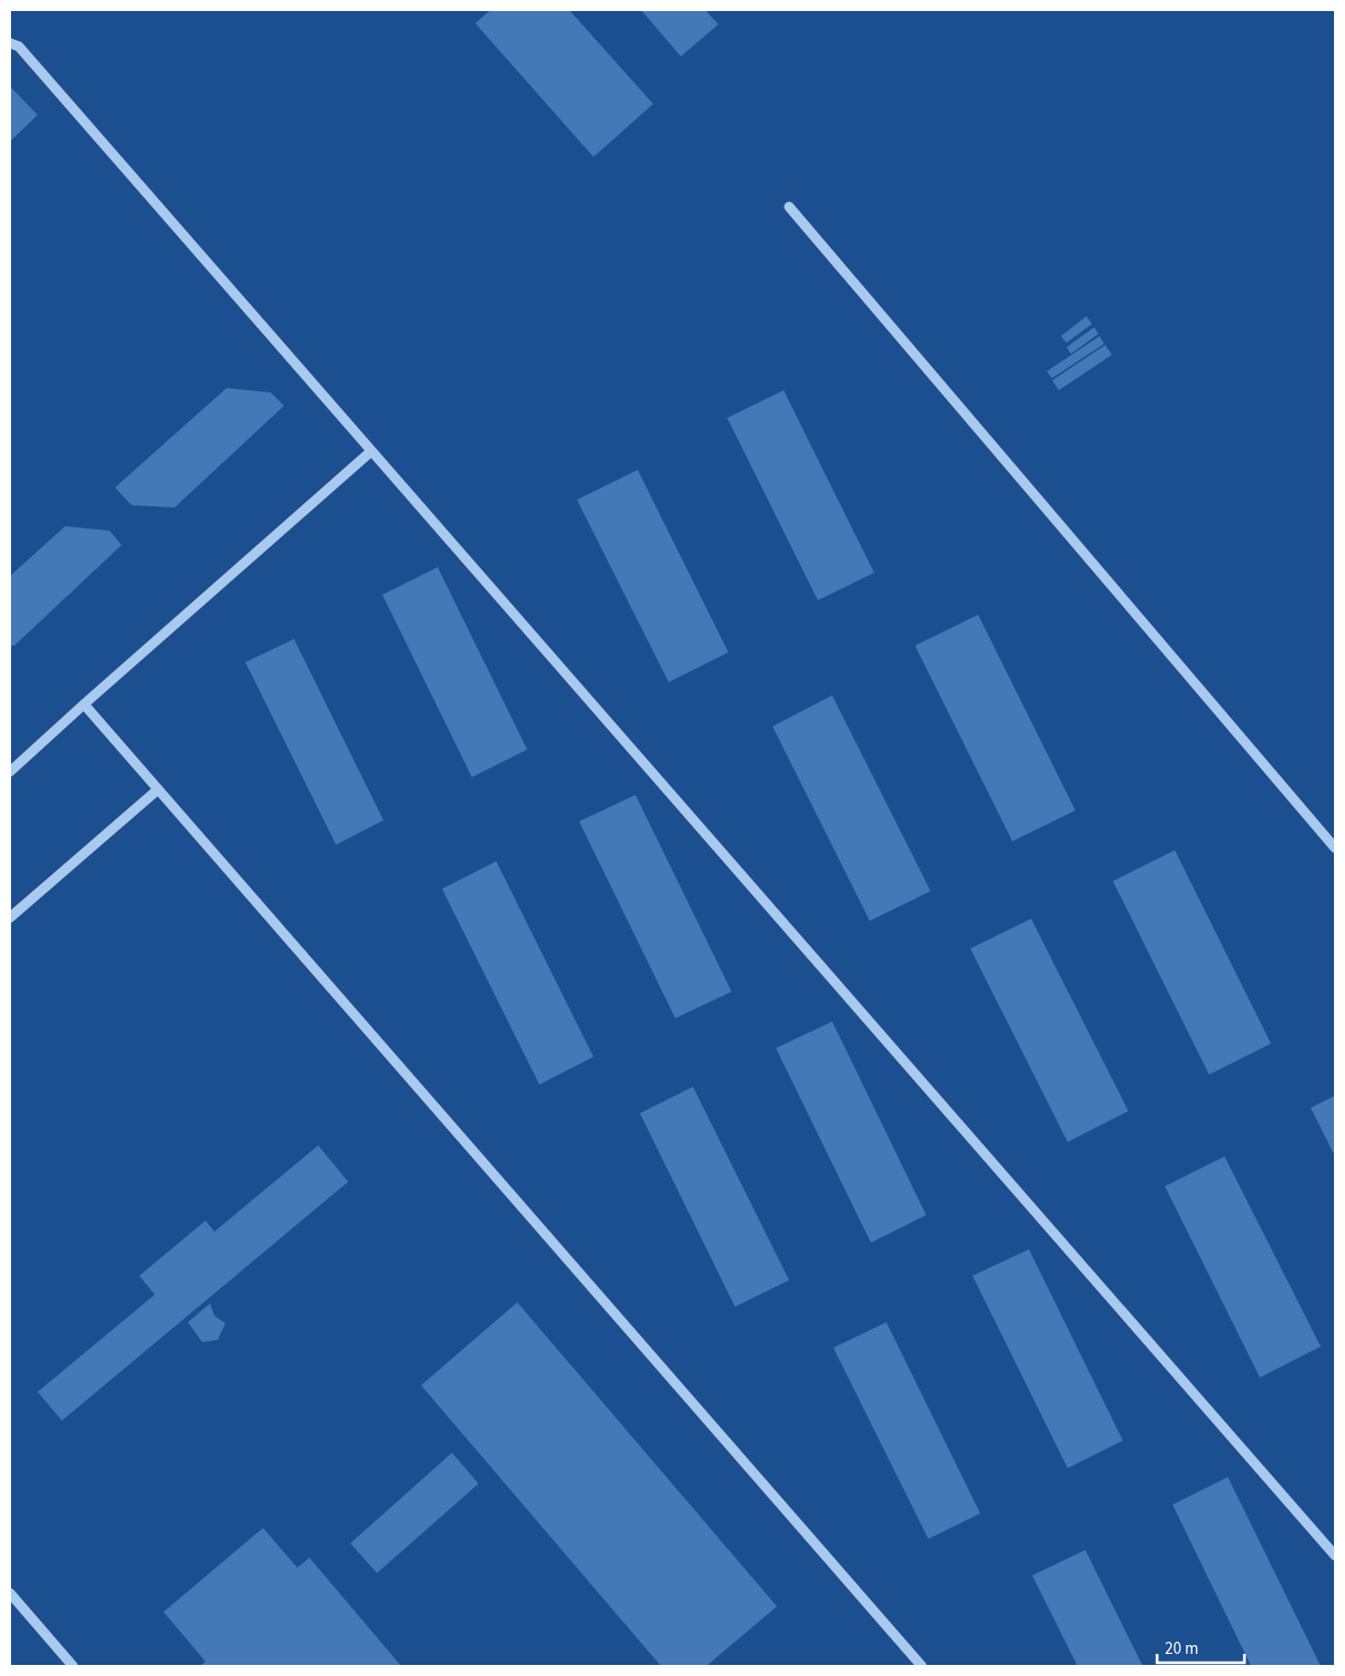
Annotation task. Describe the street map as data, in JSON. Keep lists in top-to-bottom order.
{
  "scale_bar": "20 m"
}
